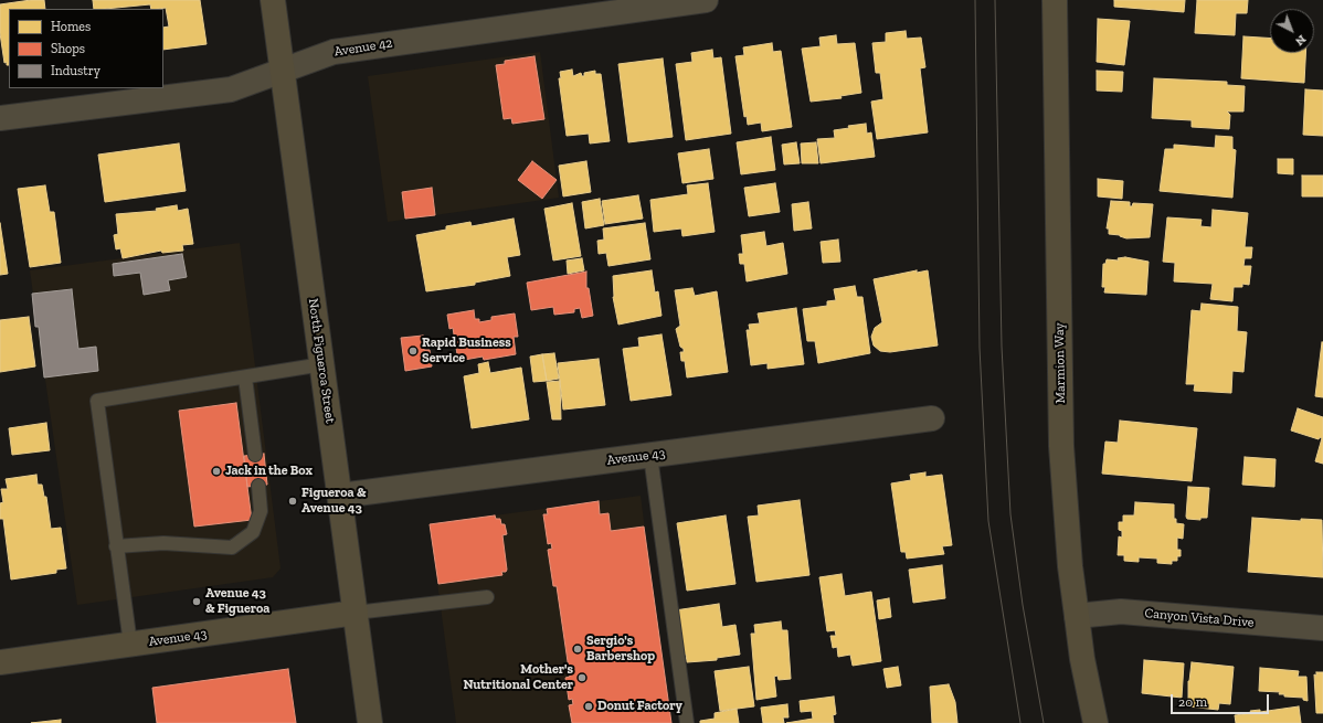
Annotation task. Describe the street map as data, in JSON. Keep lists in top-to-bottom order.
{
  "streets": {
    "street": [
      "Avenue 42",
      "North Figueroa Street",
      "Marmion Way",
      "Avenue 43",
      "Canyon Vista Drive"
    ]
  },
  "crossings": [
    ["Avenue 42", "North Figueroa Street"],
    ["North Figueroa Street", "Avenue 43"],
    ["Marmion Way", "Canyon Vista Drive"]
  ],
  "places": [
    "Rapid Business Service",
    "Jack in the Box",
    "Figueroa & Avenue 43",
    "Avenue 43 & Figueroa",
    "Sergio's Barbershop",
    "Mother's Nutritional Center",
    "Donut Factory"
  ],
  "legend": ["Homes", "Shops", "Industry"],
  "scale_bar": "20 m",
  "north": "bottom right"
}
